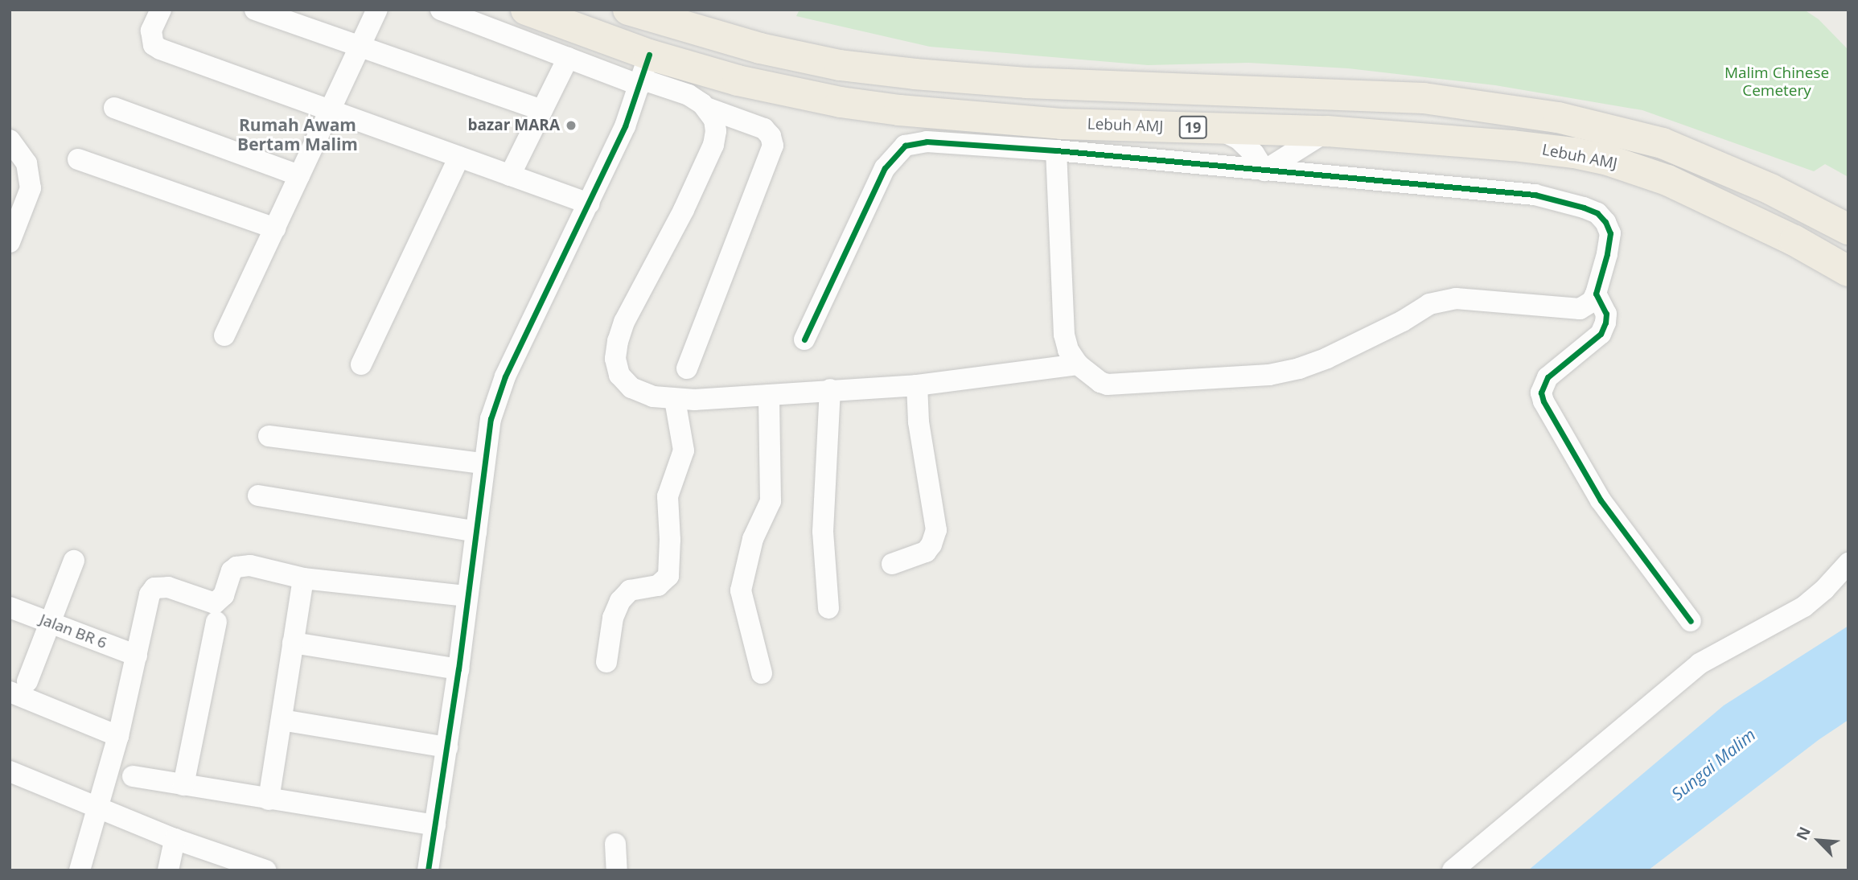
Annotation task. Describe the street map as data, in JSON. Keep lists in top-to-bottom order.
{
  "streets": {
    "highway": ["Lebuh AMJ", "19"],
    "street": ["Jalan BR 6"]
  },
  "districts": ["Rumah Awam Bertam Malim"],
  "water": ["Sungai Malim"],
  "parks": ["Malim Chinese Cemetery"],
  "places": ["bazar MARA"],
  "north": "top left"
}
